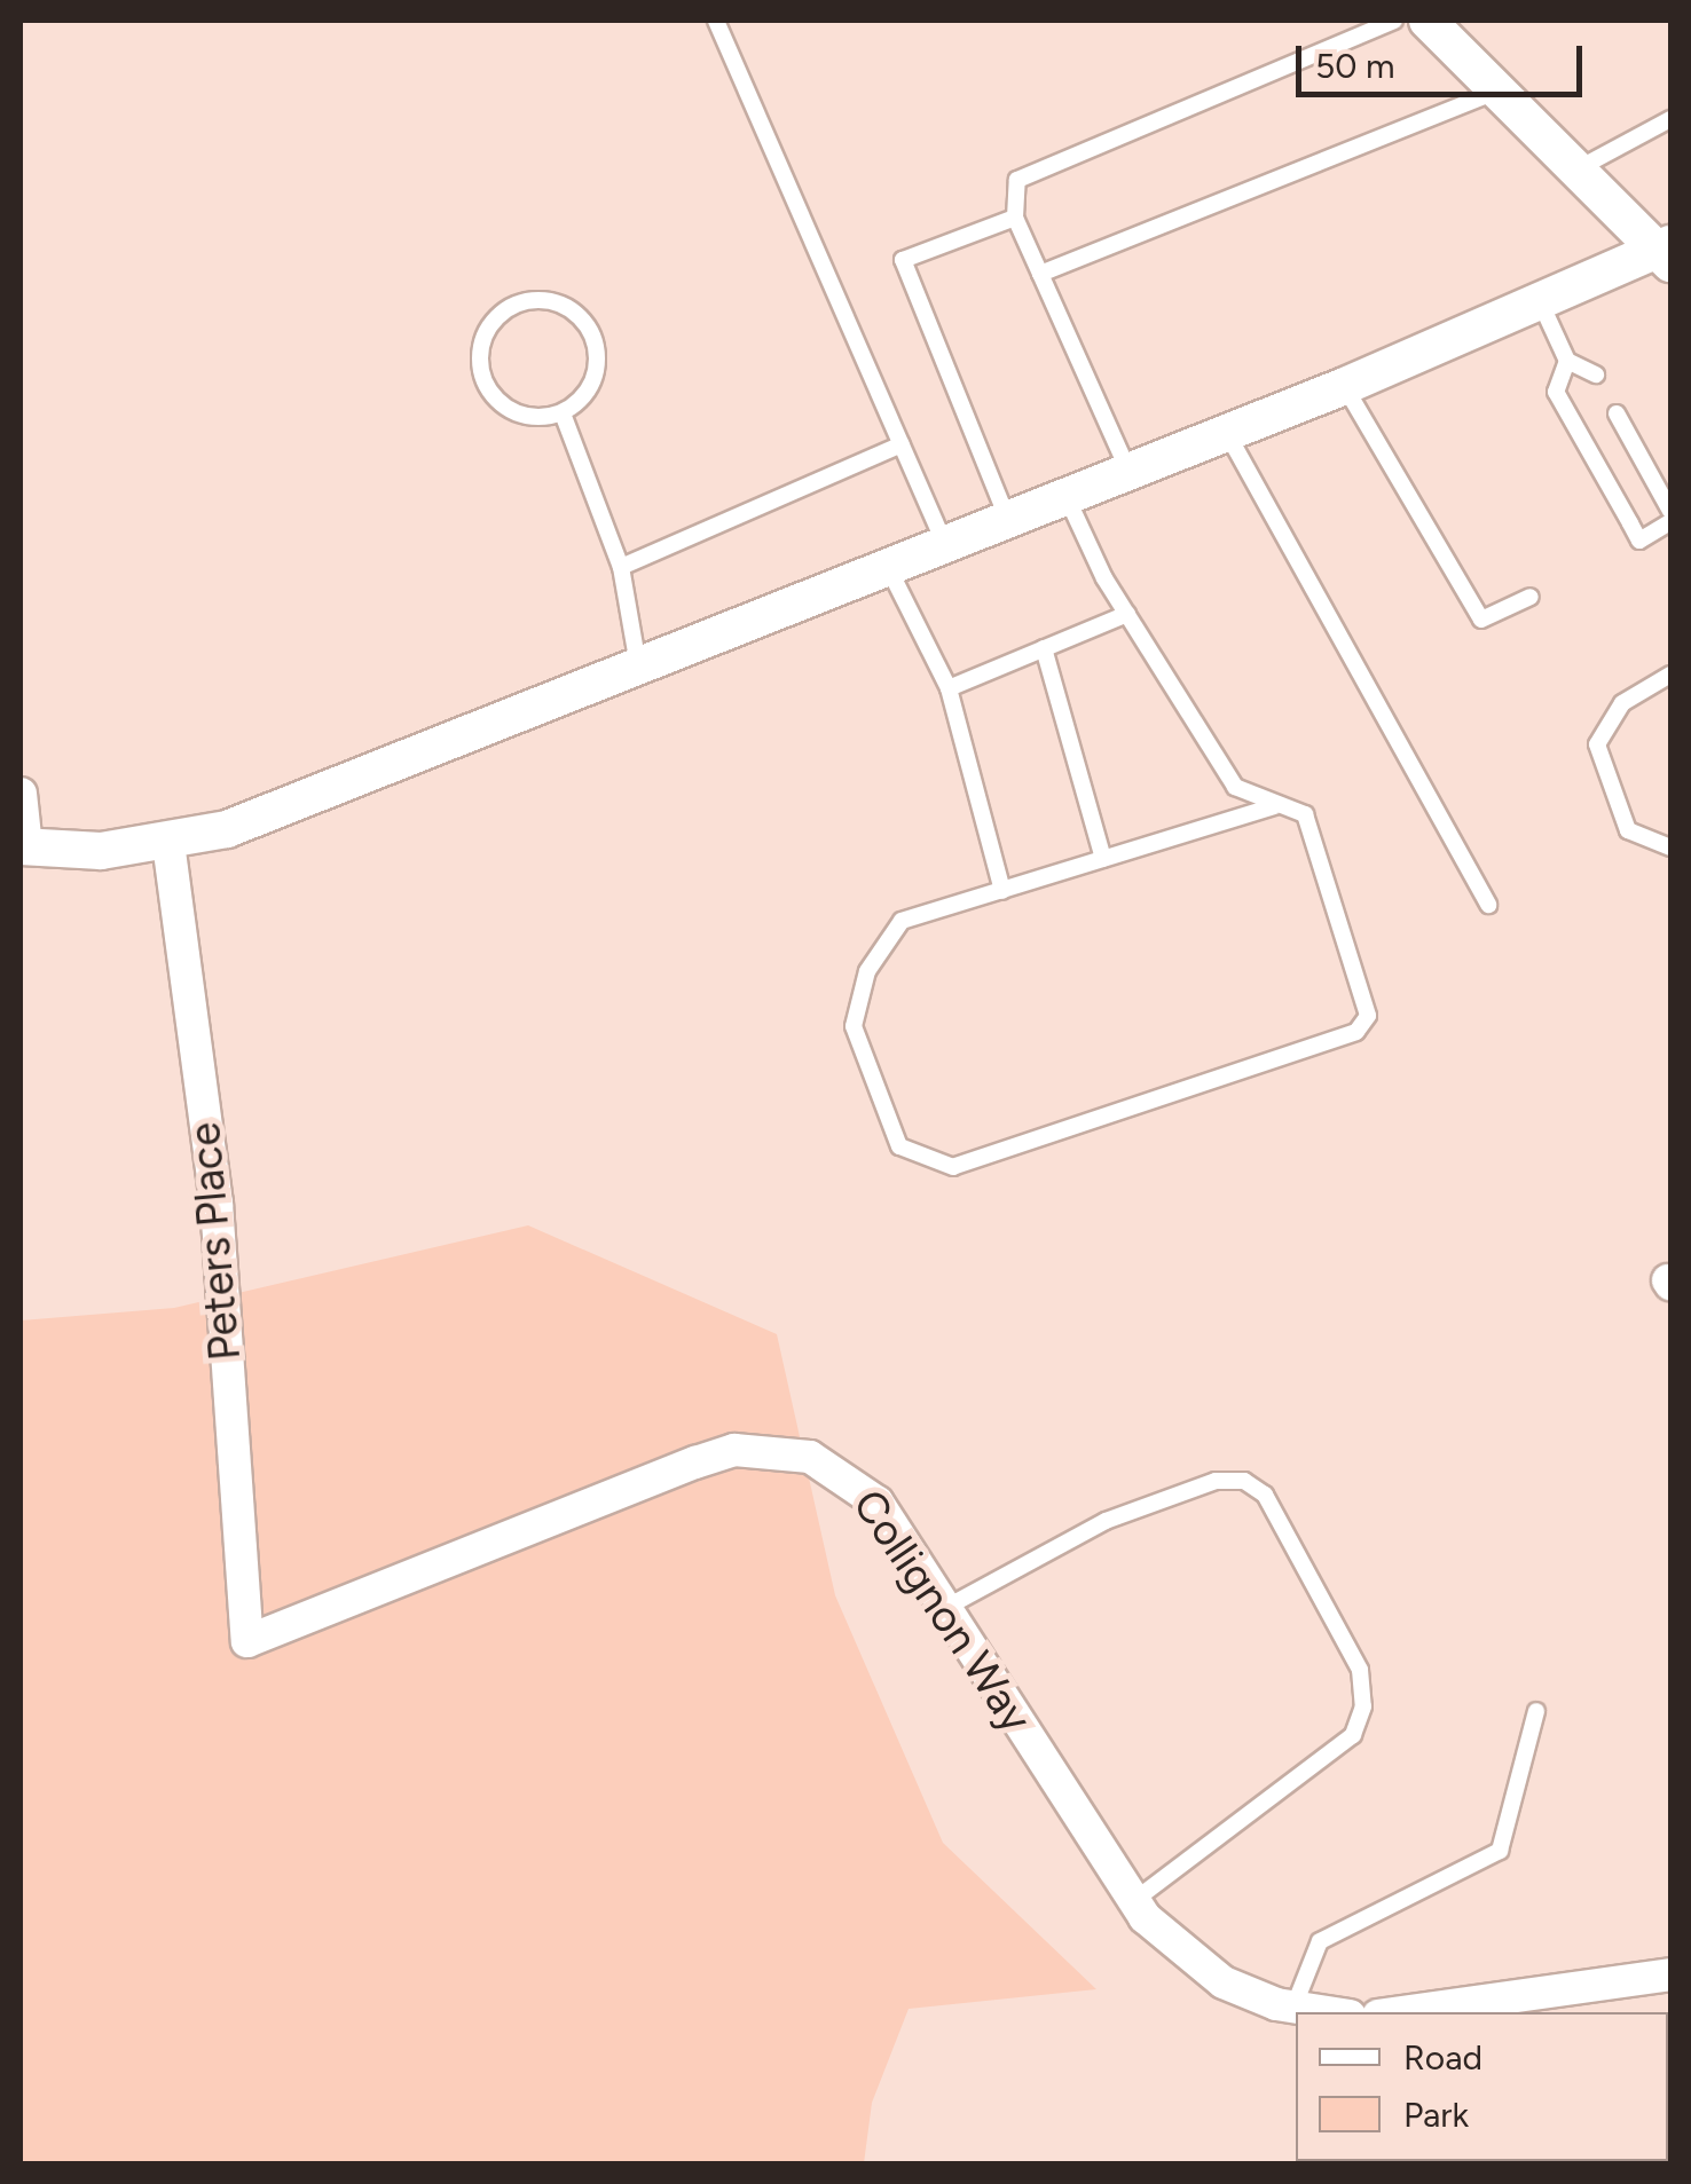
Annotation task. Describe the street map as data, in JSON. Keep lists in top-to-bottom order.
{
  "streets": {
    "street": ["Peters Place", "Collignon Way"]
  },
  "crossings": [
    ["Peters Place", "Collignon Way"]
  ],
  "legend": ["Road", "Park"],
  "scale_bar": "50 m"
}
